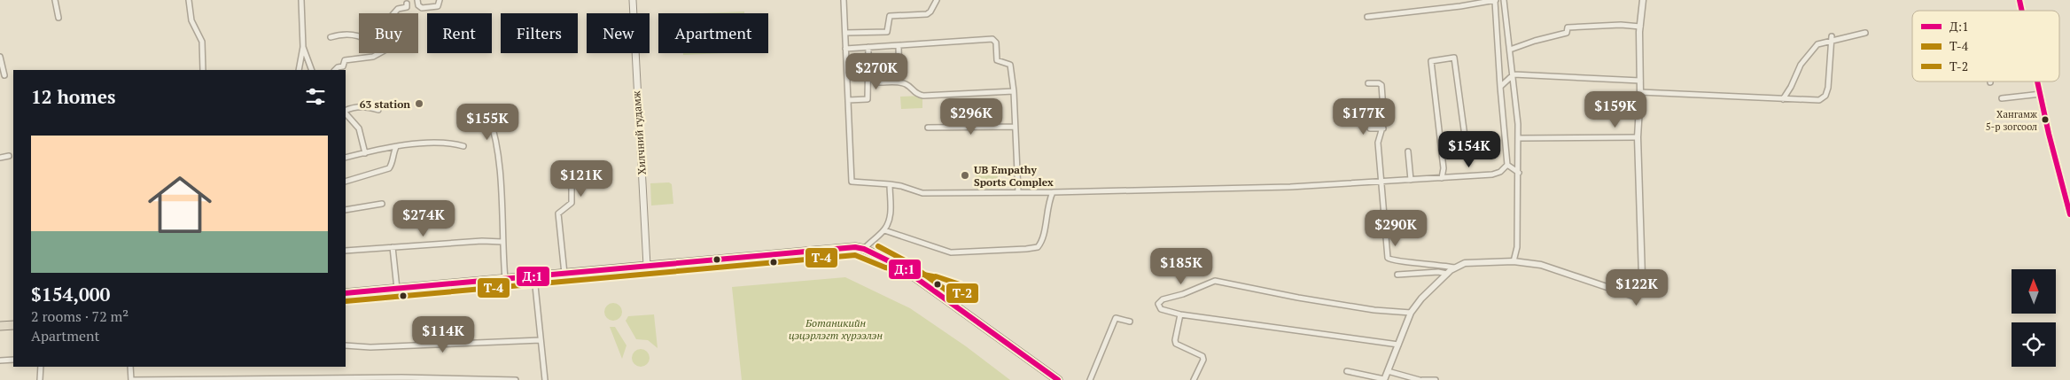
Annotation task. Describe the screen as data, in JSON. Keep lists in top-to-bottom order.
{
  "streets": {
    "main road": ["Хилчний гудамж"]
  },
  "parks": ["Ботаникийн цэцэрлэгт хүрээлэн"],
  "places": ["63 station", "Хангамж 5-р зогсоол", "UB Empathy Sports Complex"],
  "lines": ["transit line Д:1", "transit line Т-2", "transit line Т-4"],
  "legend": ["Д:1", "Т-4", "Т-2"],
  "north": "top",
  "page": {
    "chip": [
      "Buy",
      "Rent",
      "Filters",
      "New",
      "Apartment"
    ],
    "price": [
      "$270K",
      "$159K",
      "$296K",
      "$177K",
      "$155K",
      "$154K",
      "$121K",
      "$274K",
      "$290K",
      "$185K",
      "$122K",
      "$114K"
    ],
    "heading": "12 homes",
    "list": [
      {
        "name": "$154,000",
        "note": "2 rooms · 72 m² · Apartment"
      }
    ]
  }
}
